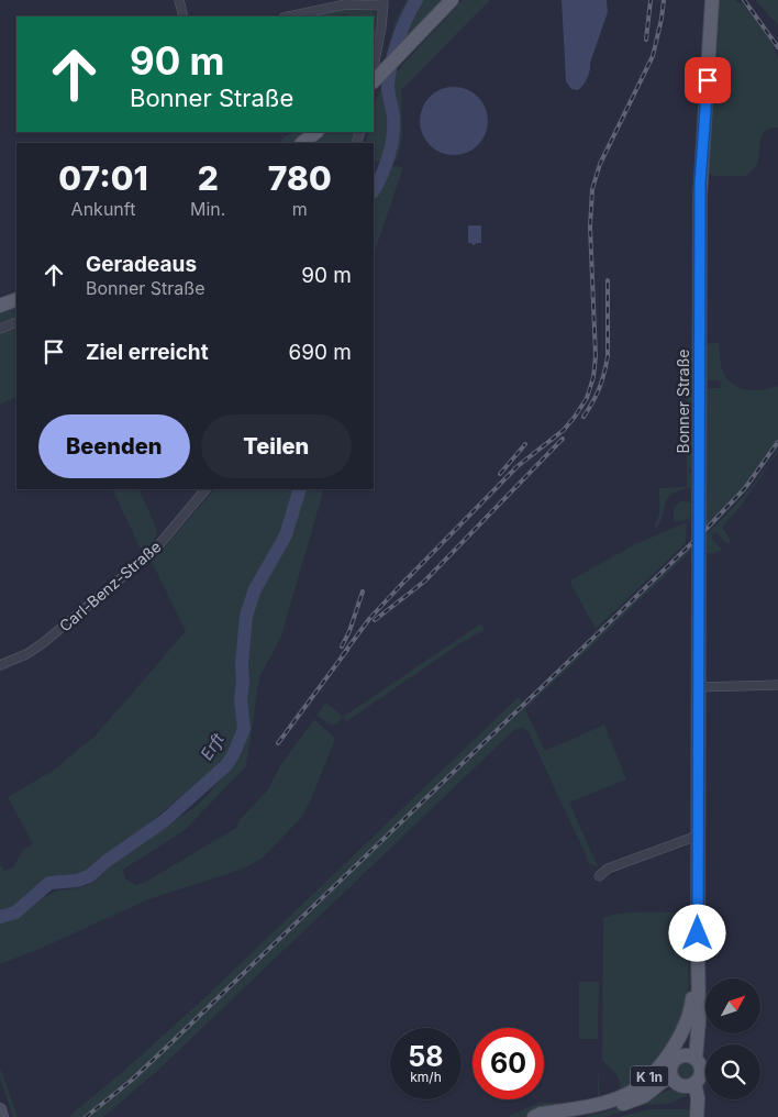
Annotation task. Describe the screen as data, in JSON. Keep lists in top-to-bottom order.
{
  "streets": {
    "main road": ["Bonner Straße", "K 1n"],
    "street": ["Carl-Benz-Straße"]
  },
  "crossings": [
    ["Bonner Straße", "K 1n"]
  ],
  "water": ["Erft"],
  "north": "top right",
  "page": {
    "turn": ["90 m", "Bonner Straße"],
    "eta": [
      "07:01",
      "Ankunft",
      "2",
      "Min.",
      "780",
      "m"
    ],
    "list": [
      {
        "name": "Geradeaus",
        "note": "Bonner Straße",
        "value": "90 m"
      },
      {
        "name": "Ziel erreicht",
        "value": "690 m"
      }
    ],
    "buttons": ["Beenden", "Teilen"],
    "speed": "58 km/h",
    "limit": "60"
  }
}
